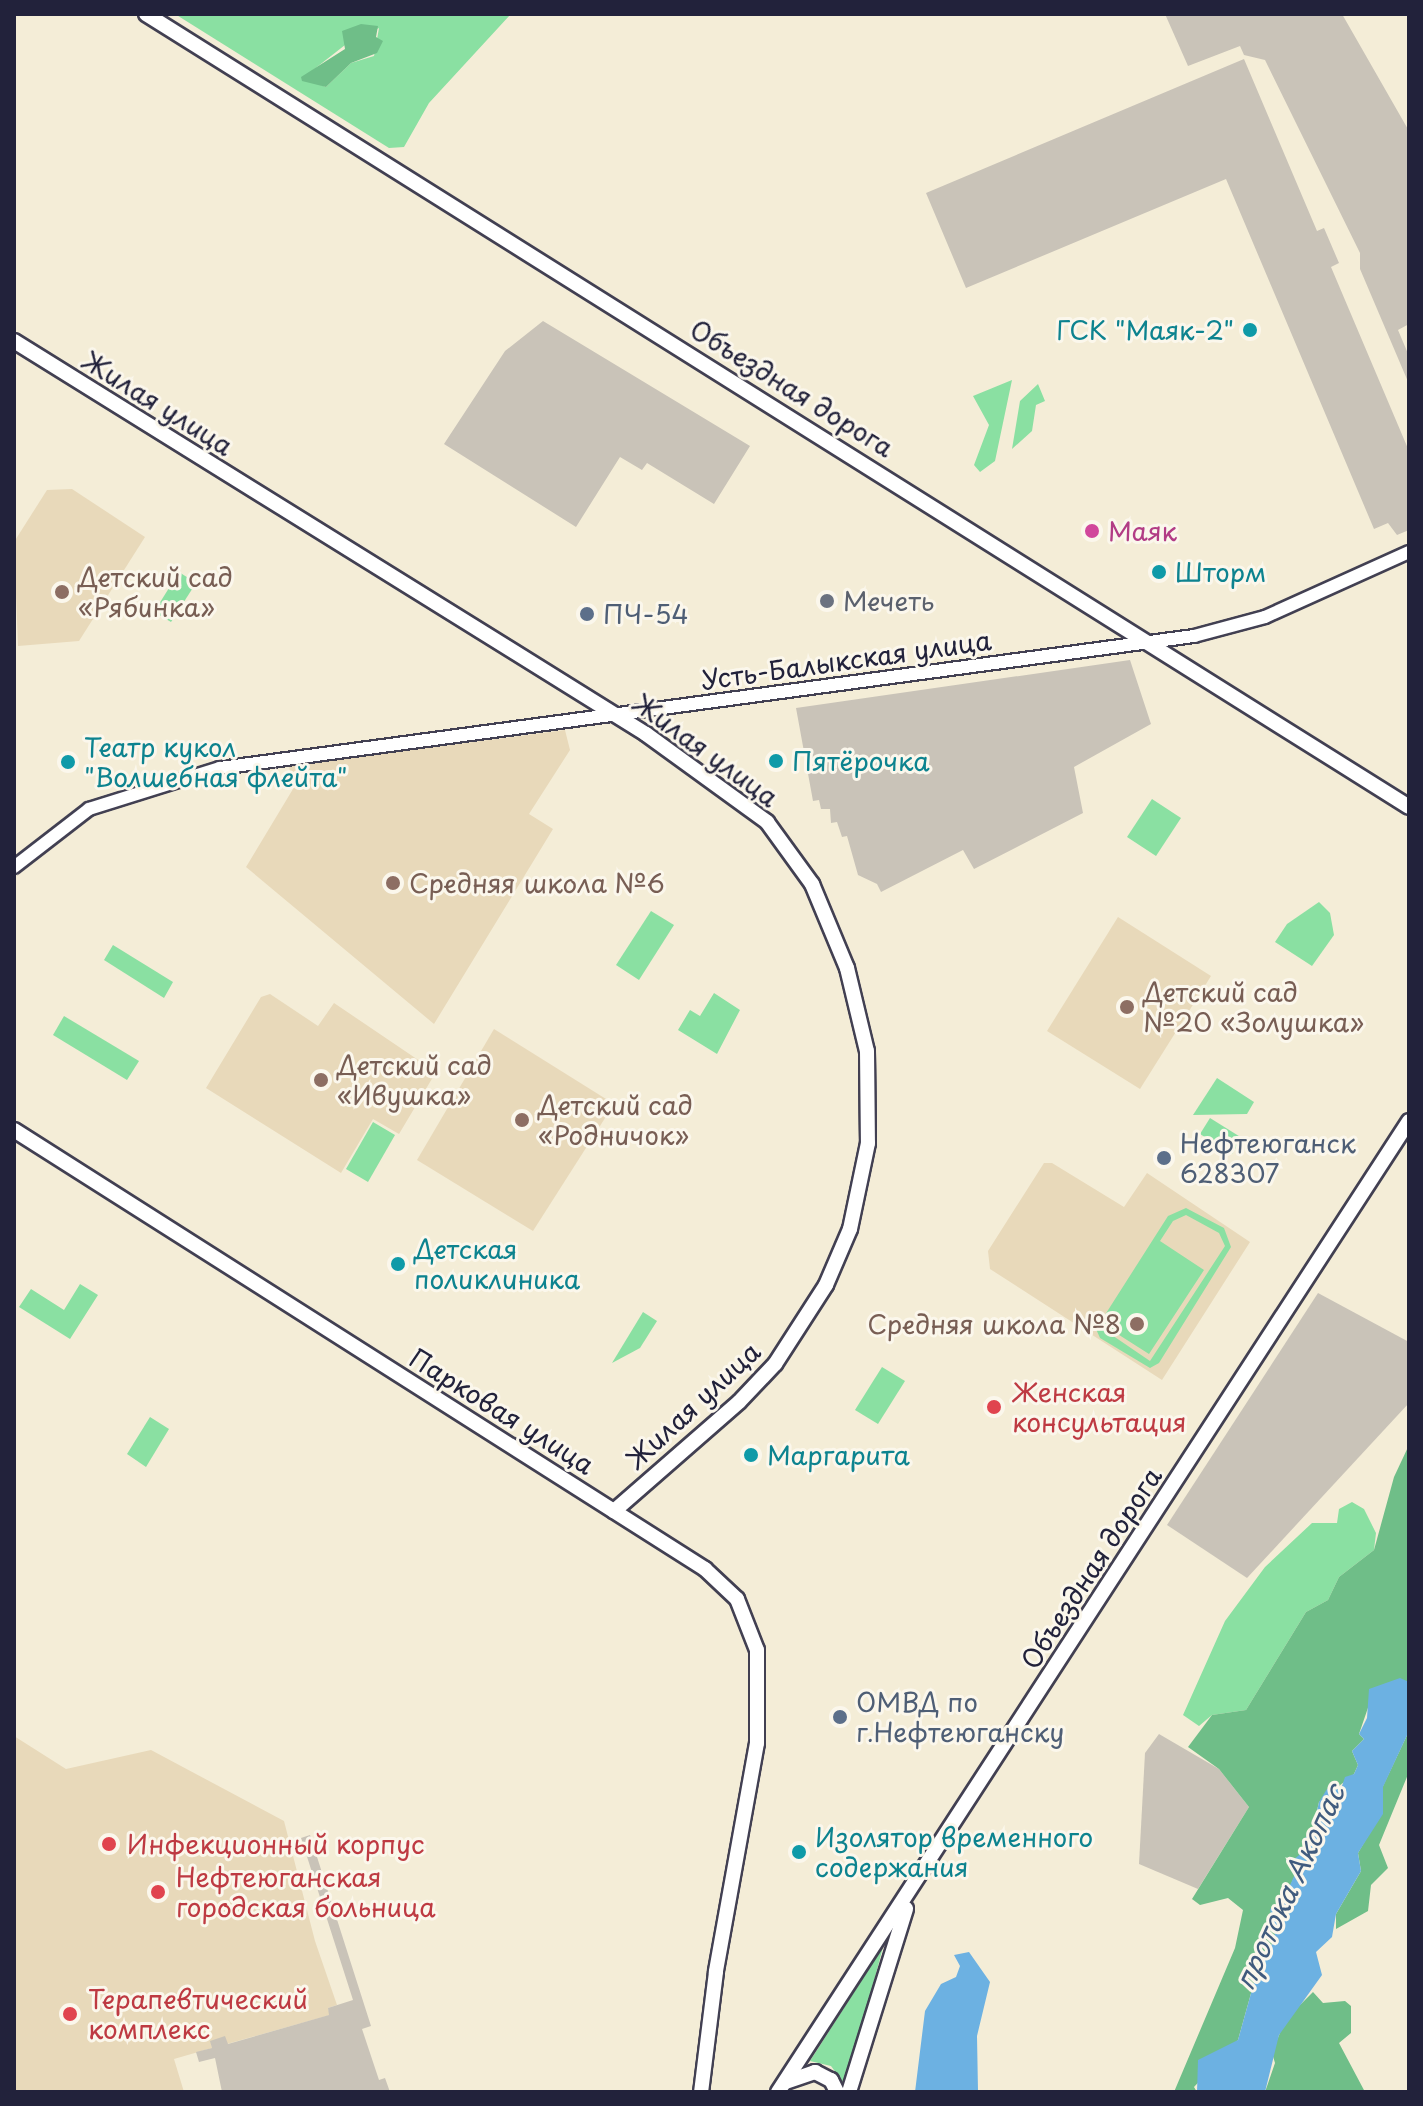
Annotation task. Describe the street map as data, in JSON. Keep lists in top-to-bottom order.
{
  "streets": {
    "main road": ["Объездная дорога", "Жилая улица", "Парковая улица"],
    "street": ["Усть-Балыкская улица"]
  },
  "crossings": [
    ["Объездная дорога", "Усть-Балыкская улица"],
    ["Жилая улица", "Усть-Балыкская улица"],
    ["Жилая улица", "Парковая улица"]
  ],
  "water": ["протока Акопас"],
  "places": [
    "ГСК \"Маяк-2\"",
    "Маяк",
    "Шторм",
    "Детский сад «Рябинка»",
    "Мечеть",
    "ПЧ-54",
    "Пятёрочка",
    "Театр кукол \"Волшебная флейта\"",
    "Средняя школа №6",
    "Детский сад №20 «Золушка»",
    "Детский сад «Ивушка»",
    "Детский сад «Родничок»",
    "Нефтеюганск 628307",
    "Детская поликлиника",
    "Средняя школа №8",
    "Женская консультация",
    "Маргарита",
    "ОМВД по г.Нефтеюганску",
    "Инфекционный корпус",
    "Изолятор временного содержания",
    "Нефтеюганская городская больница",
    "Терапевтический комплекс"
  ]
}
